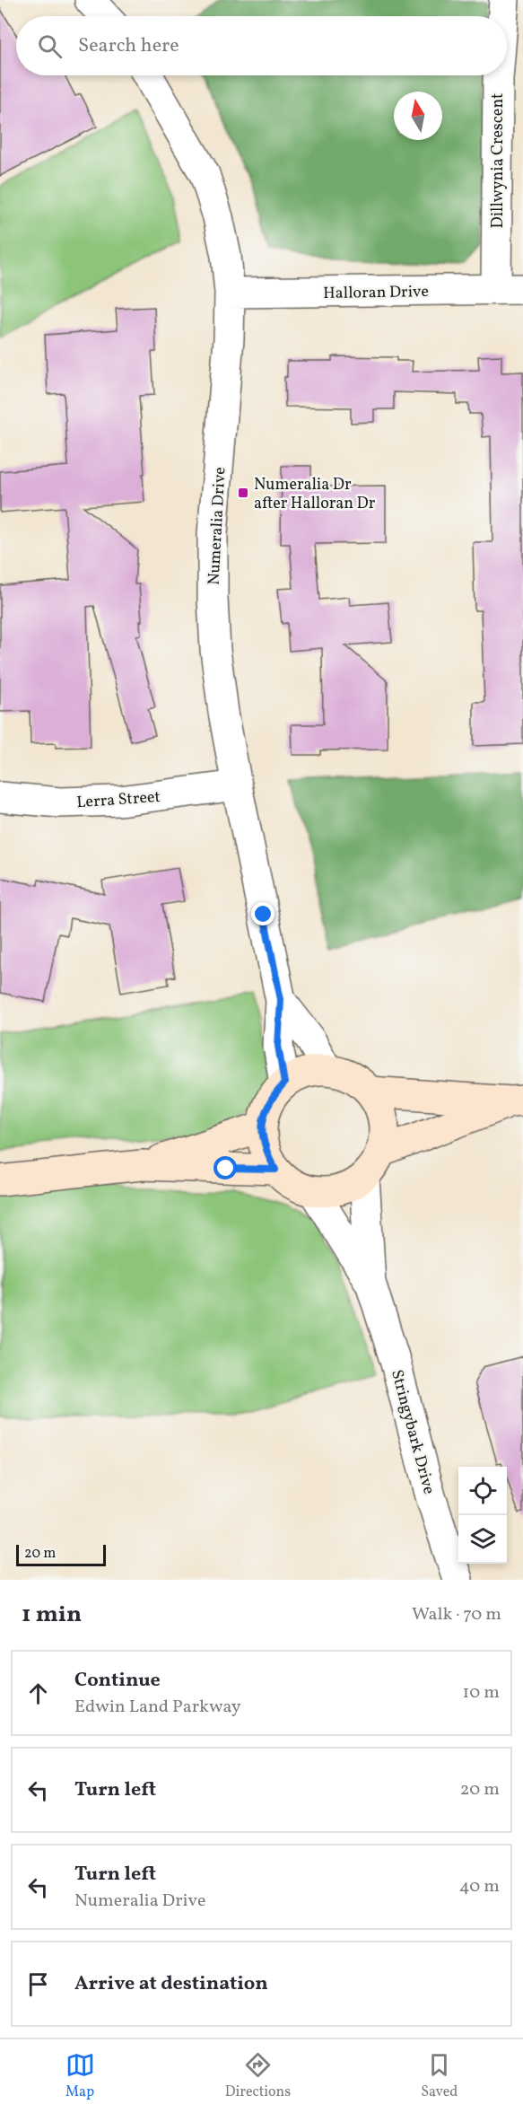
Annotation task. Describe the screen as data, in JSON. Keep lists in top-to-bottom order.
{
  "streets": {
    "street": [
      "Dillwynia Crescent",
      "Halloran Drive",
      "Numeralia Drive",
      "Lerra Street",
      "Stringybark Drive"
    ]
  },
  "crossings": [
    ["Dillwynia Crescent", "Halloran Drive"],
    ["Halloran Drive", "Numeralia Drive"],
    ["Numeralia Drive", "Lerra Street"],
    ["Numeralia Drive", "Stringybark Drive"]
  ],
  "places": {
    "transit": ["Numeralia Dr after Halloran Dr"]
  },
  "scale_bar": "20 m",
  "north": "top",
  "page": {
    "search": "Search here",
    "scale": "20 m",
    "heading": ["1 min", "Walk · 70 m"],
    "list": [
      ["Continue", "Edwin Land Parkway", "10 m"],
      ["Turn left", "20 m"],
      ["Turn left", "Numeralia Drive", "40 m"],
      "Arrive at destination"
    ],
    "nav": ["Map", "Directions", "Saved"]
  }
}
